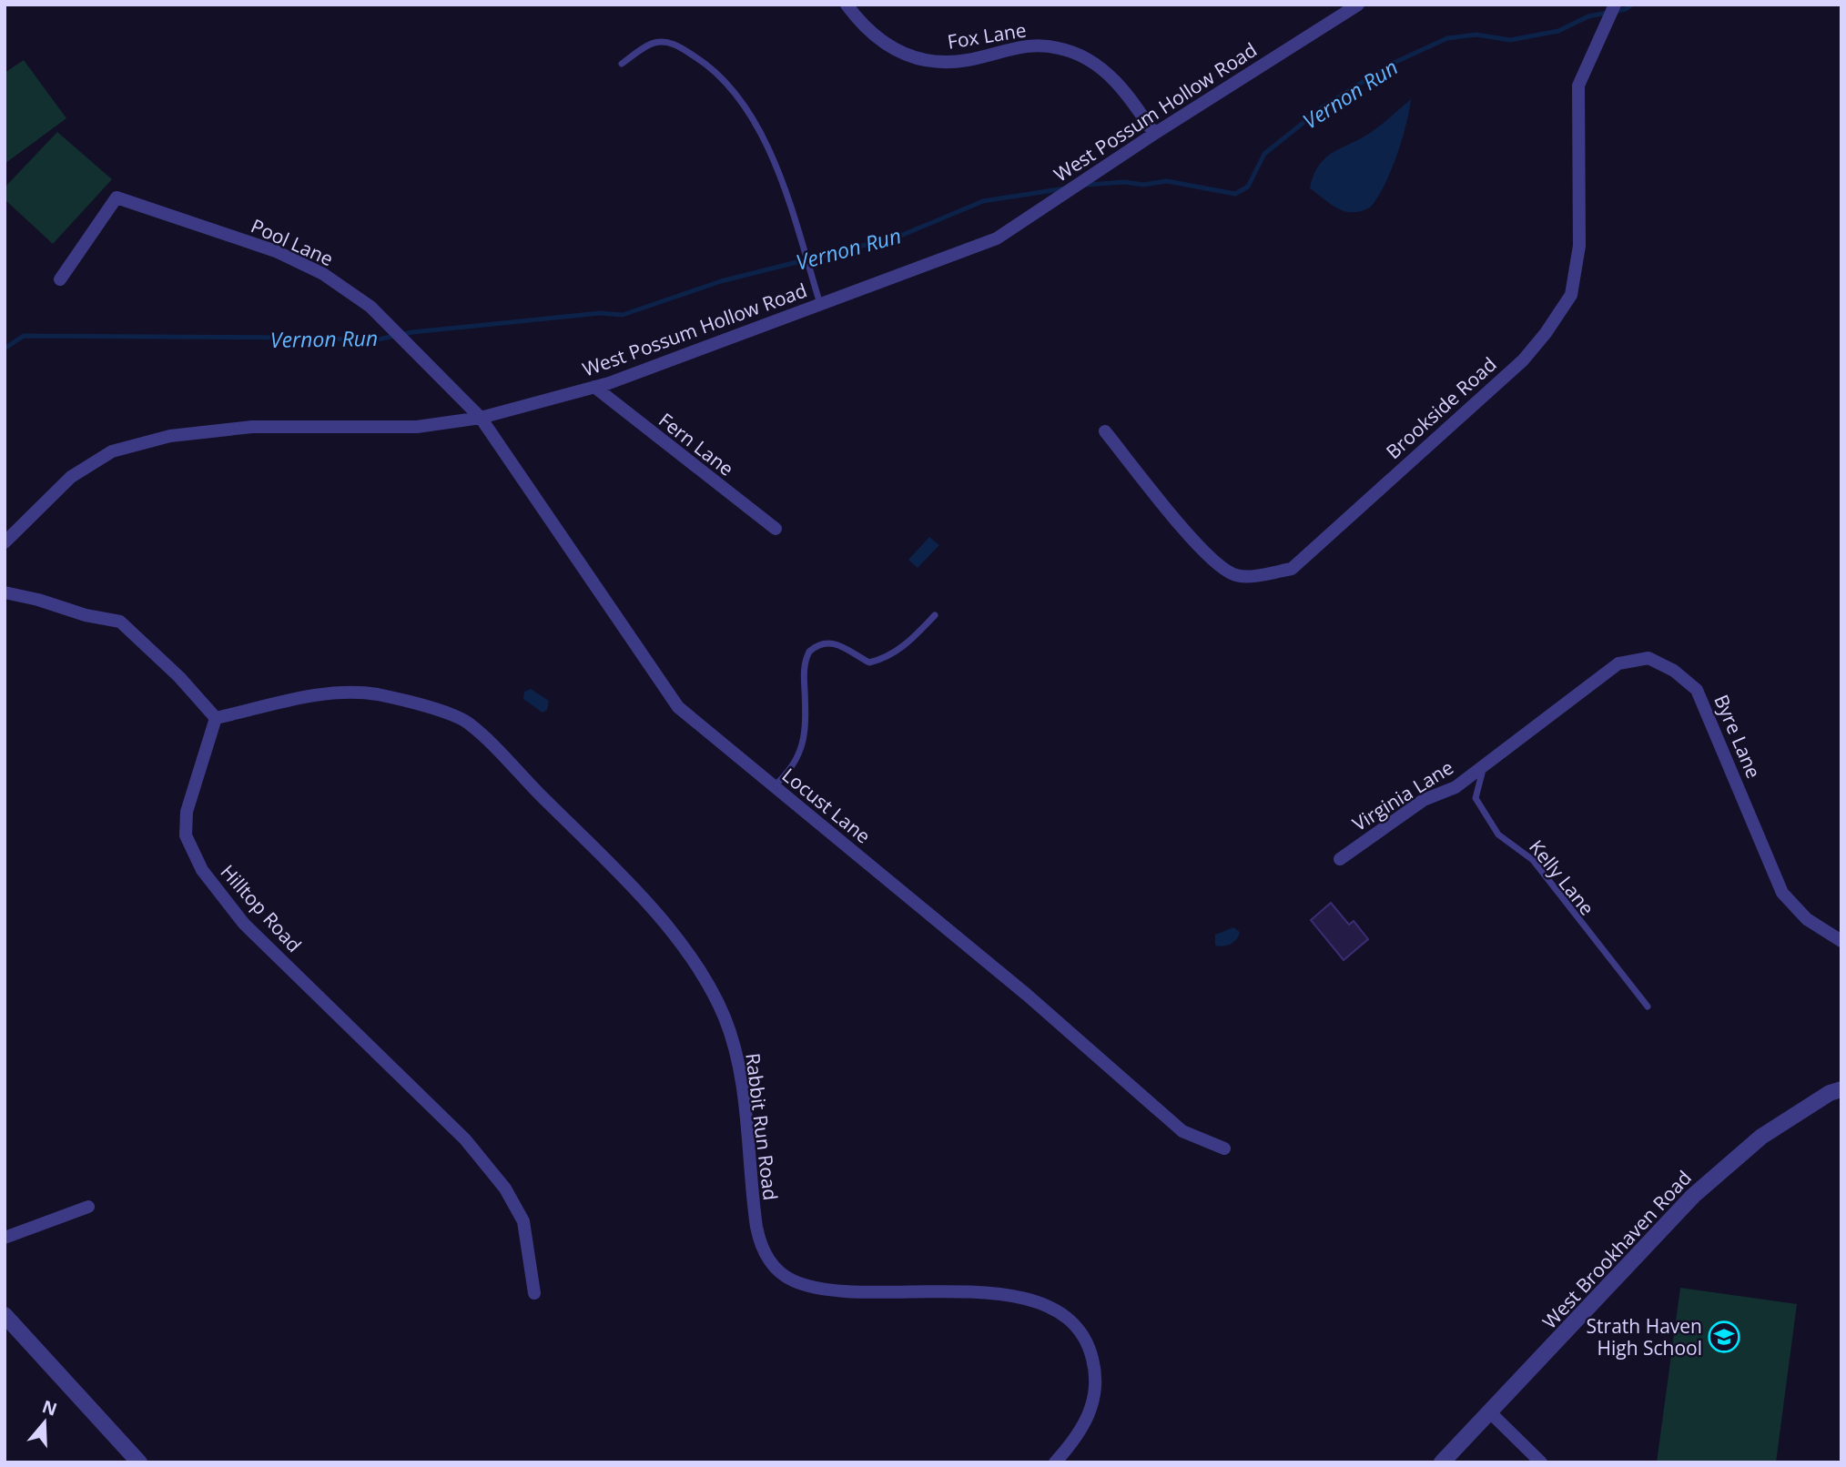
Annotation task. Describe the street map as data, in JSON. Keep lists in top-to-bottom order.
{
  "streets": {
    "street": [
      "Fox Lane",
      "West Possum Hollow Road",
      "Pool Lane",
      "Brookside Road",
      "Fern Lane",
      "Byre Lane",
      "Virginia Lane",
      "Locust Lane",
      "Hilltop Road",
      "Rabbit Run Road",
      "West Brookhaven Road"
    ],
    "lane": ["Kelly Lane"]
  },
  "crossings": [
    ["Fox Lane", "West Possum Hollow Road"],
    ["West Possum Hollow Road", "Pool Lane"],
    ["West Possum Hollow Road", "Fern Lane"],
    ["West Possum Hollow Road", "Locust Lane"],
    ["Pool Lane", "Locust Lane"],
    ["Byre Lane", "Virginia Lane"],
    ["Byre Lane", "Kelly Lane"],
    ["Virginia Lane", "Kelly Lane"],
    ["Hilltop Road", "Rabbit Run Road"]
  ],
  "water": ["Vernon Run"],
  "places": {
    "school or university": ["Strath Haven High School"]
  },
  "north": "top"
}
